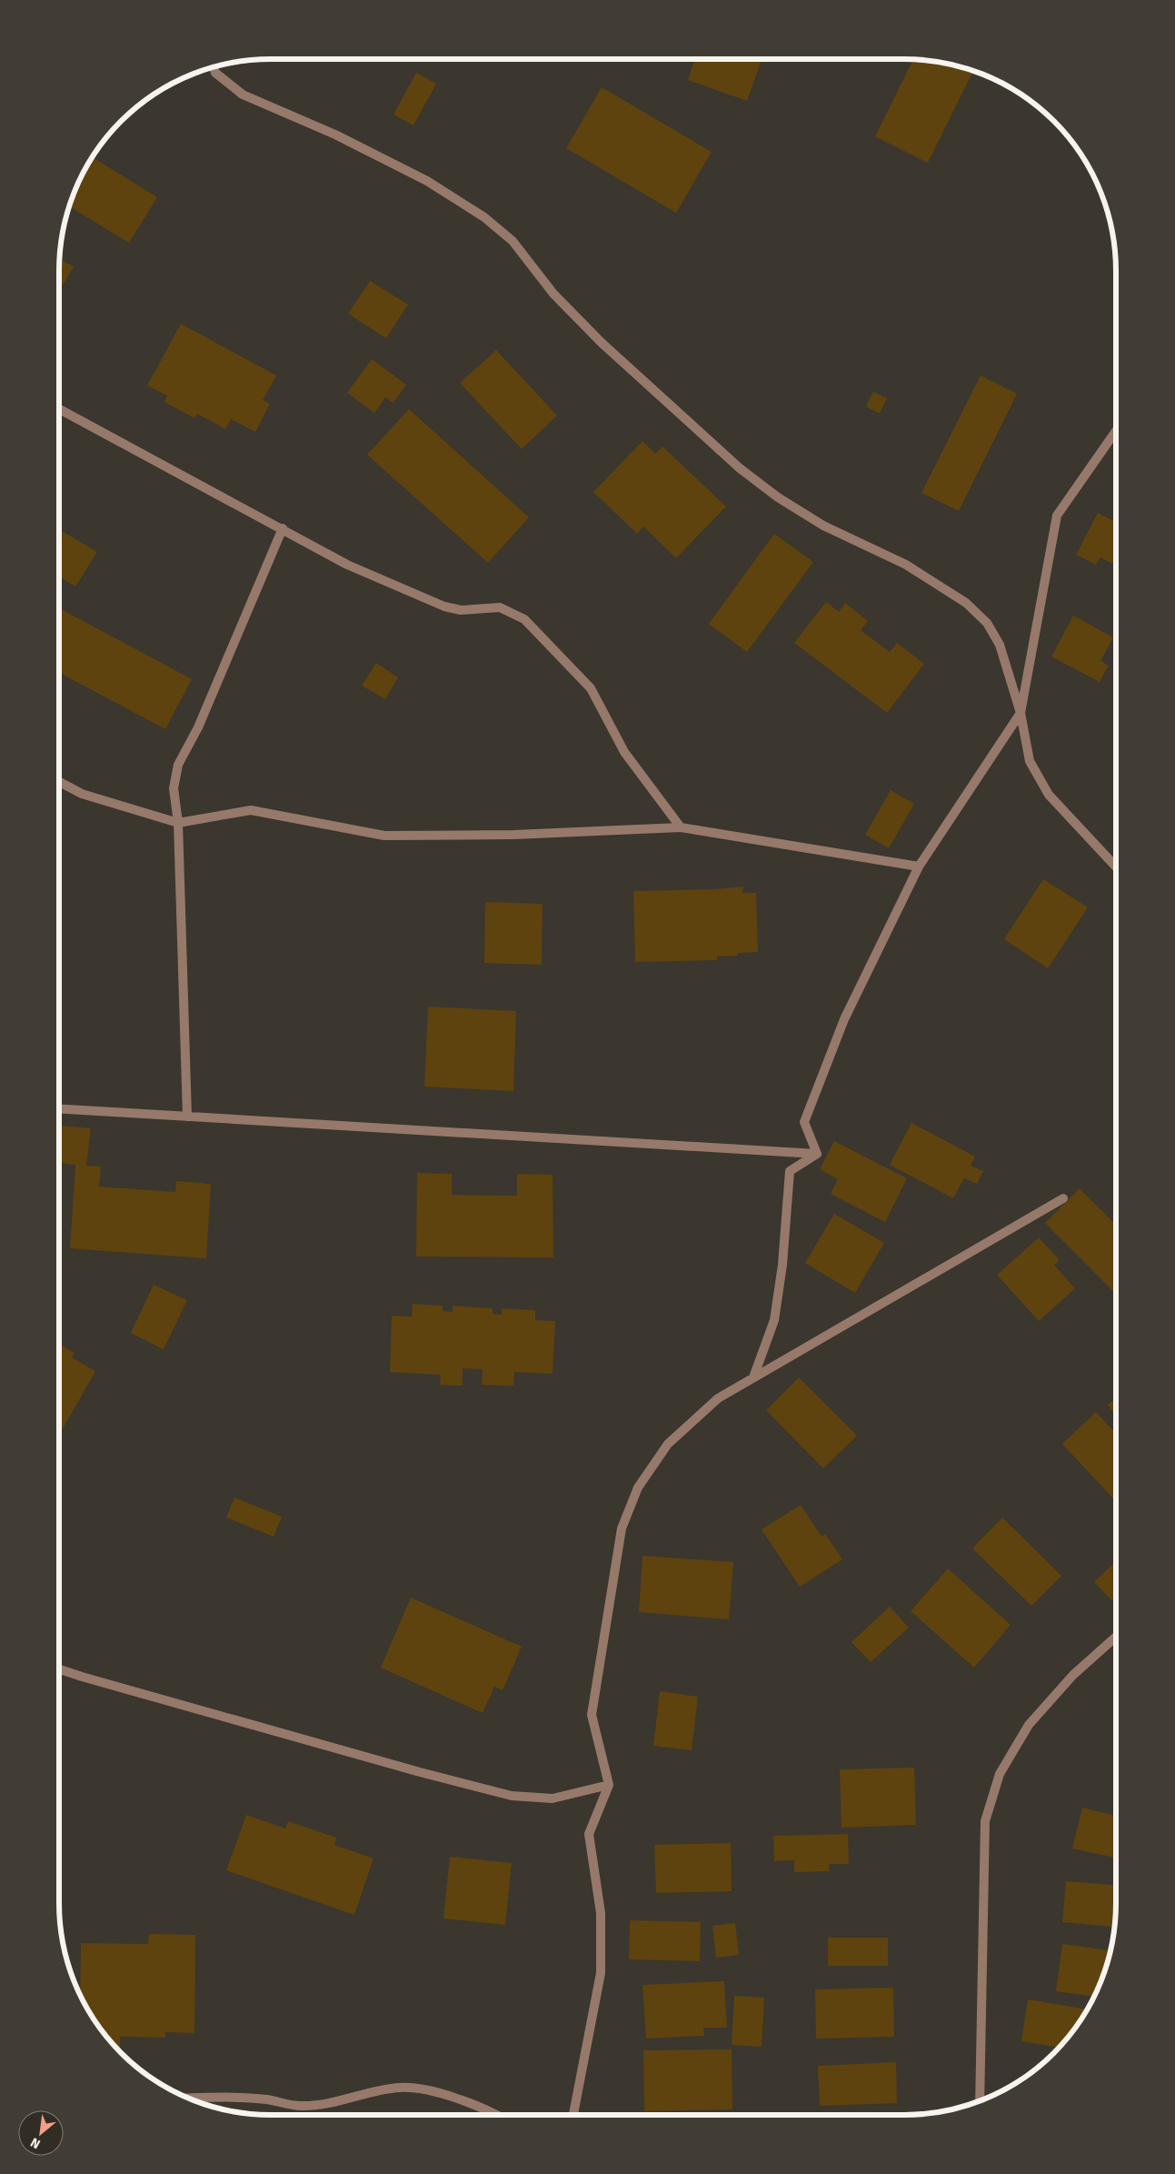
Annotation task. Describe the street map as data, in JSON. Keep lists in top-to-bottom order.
{
  "north": "bottom left"
}
